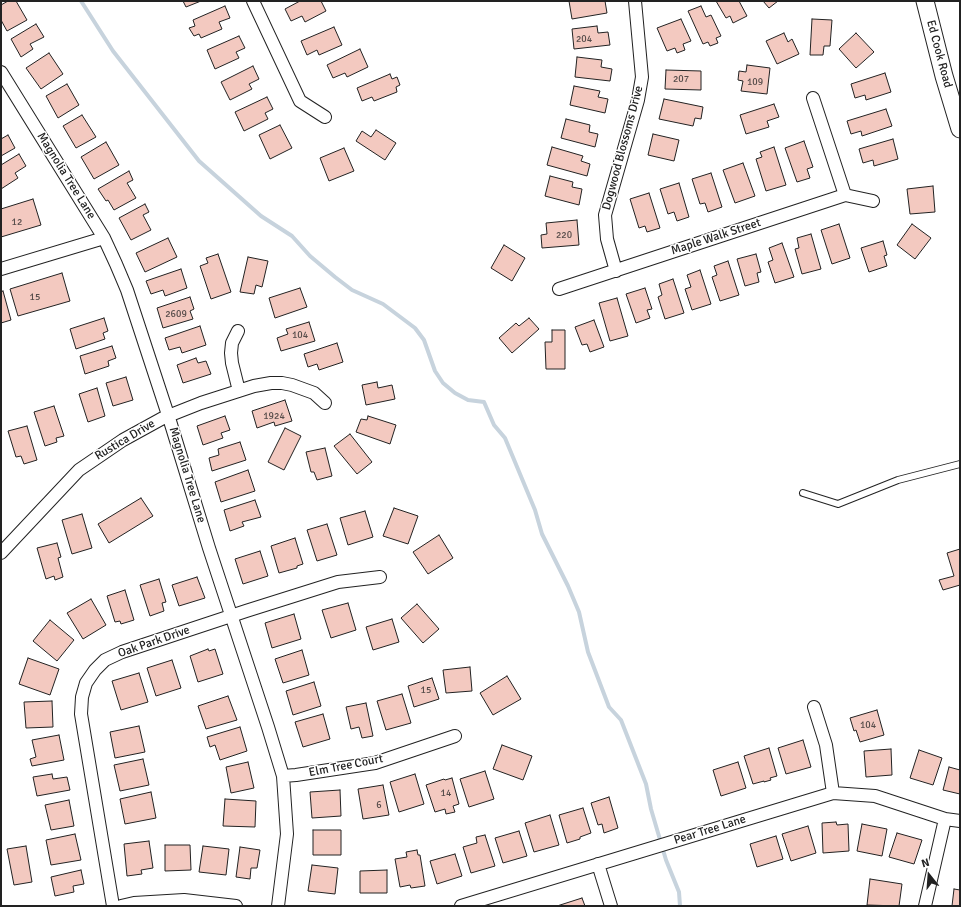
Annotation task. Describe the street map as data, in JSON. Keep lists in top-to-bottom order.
{
  "streets": {
    "street": [
      "Ed Cook Road",
      "Dogwood Blossoms Drive",
      "Magnolia Tree Lane",
      "Maple Walk Street",
      "Rustica Drive",
      "Oak Park Drive",
      "Elm Tree Court",
      "Pear Tree Lane"
    ]
  },
  "crossings": [
    ["Dogwood Blossoms Drive", "Maple Walk Street"],
    ["Magnolia Tree Lane", "Rustica Drive"],
    ["Magnolia Tree Lane", "Oak Park Drive"],
    ["Magnolia Tree Lane", "Elm Tree Court"]
  ],
  "house_numbers": [
    "204",
    "207",
    "109",
    "12",
    "220",
    "15",
    "2609",
    "104",
    "1924",
    "15",
    "104",
    "14",
    "6"
  ],
  "north": "top"
}
